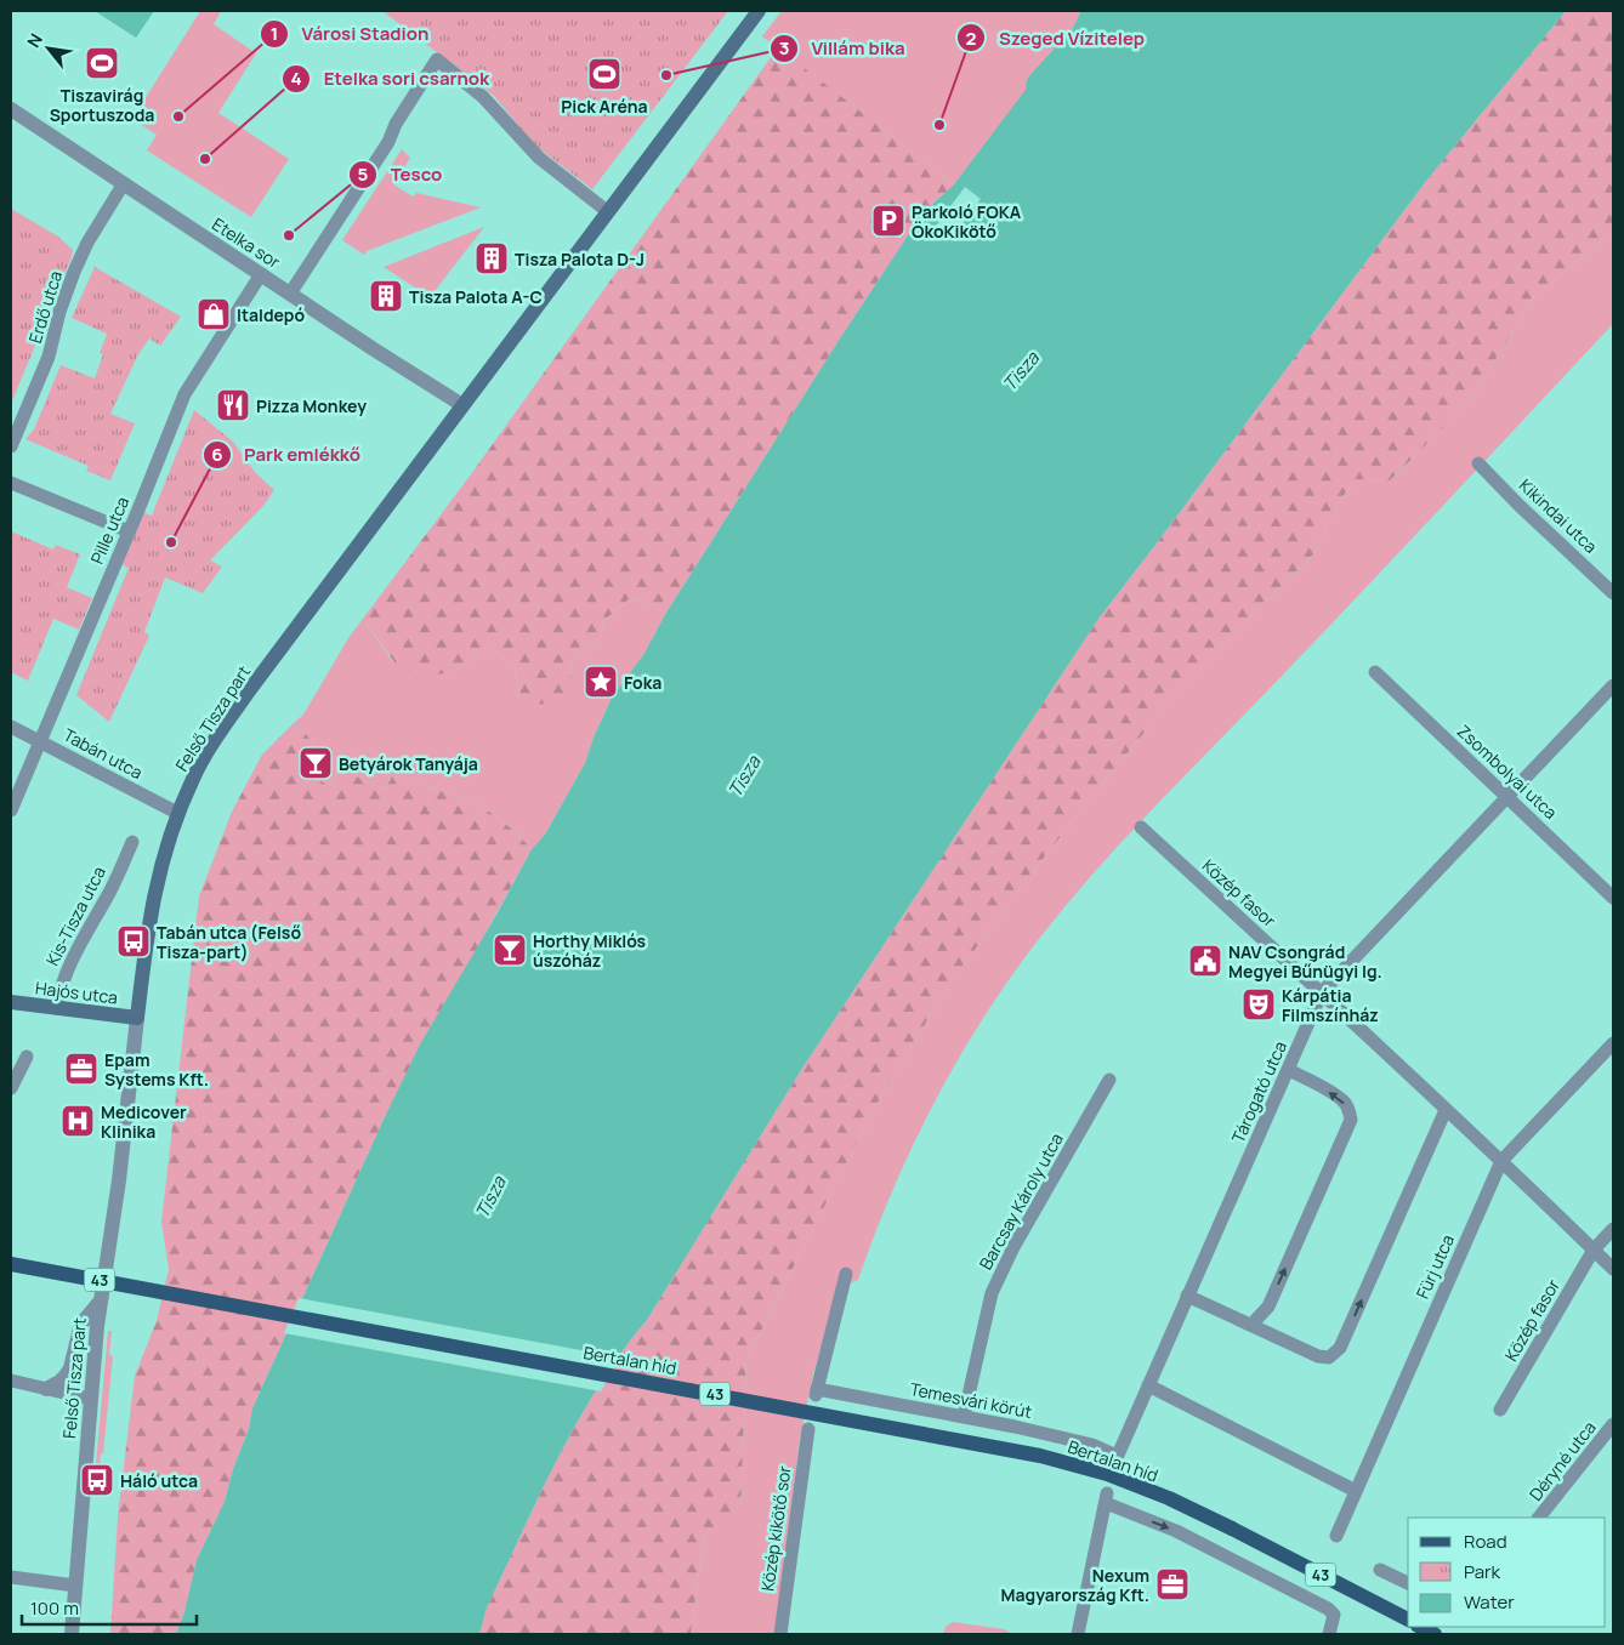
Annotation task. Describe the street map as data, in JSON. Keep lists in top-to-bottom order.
{
  "streets": {
    "main road": [
      "Felső Tisza part",
      "Hajós utca",
      "43",
      "Bertalan híd"
    ],
    "street": [
      "Etelka sor",
      "Erdő utca",
      "Kikindai utca",
      "Pille utca",
      "Tabán utca",
      "Zsombolyai utca",
      "Közép fasor",
      "Kis-Tisza utca",
      "Tárogató utca",
      "Barcsay Károly utca",
      "Fürj utca",
      "Temesvári körút",
      "Déryné utca",
      "Közép kikötő sor"
    ]
  },
  "crossings": [
    ["Etelka sor", "Erdő utca"],
    ["Etelka sor", "Pille utca"],
    ["Etelka sor", "Felső Tisza part"],
    ["Pille utca", "Tabán utca"],
    ["Felső Tisza part", "Tabán utca"],
    ["Felső Tisza part", "Hajós utca"],
    ["Zsombolyai utca", "Tárogató utca"],
    ["Közép fasor", "Tárogató utca"],
    ["Közép fasor", "Fürj utca"],
    ["Kis-Tisza utca", "Hajós utca"],
    ["Tárogató utca", "Temesvári körút"],
    ["Barcsay Károly utca", "Temesvári körút"]
  ],
  "water": ["Tisza"],
  "places": {
    "sports": ["Tiszavirág Sportuszoda", "Pick Aréna"],
    "other": [
      "Villám bika",
      "Városi Stadion",
      "Szeged Vízitelep",
      "Etelka sori csarnok",
      "Tesco",
      "Park emlékkő"
    ],
    "parking": ["Parkoló FOKA ÖkoKikötő"],
    "building": ["Tisza Palota D-J", "Tisza Palota A-C"],
    "shop": ["Italdepó"],
    "restaurant": ["Pizza Monkey"],
    "place": ["Foka"],
    "bar": ["Betyárok Tanyája", "Horthy Miklós úszóház"],
    "bus stop": ["Tabán utca (Felső Tisza-part)", "Háló utca"],
    "public building": ["NAV Csongrád Megyei Bűnügyi Ig."],
    "theatre": ["Kárpátia Filmszínház"],
    "office": ["Epam Systems Kft.", "Nexum Magyarország Kft."],
    "hospital": ["Medicover Klinika"]
  },
  "legend": ["Road", "Park", "Water"],
  "scale_bar": "100 m",
  "north": "top left"
}
